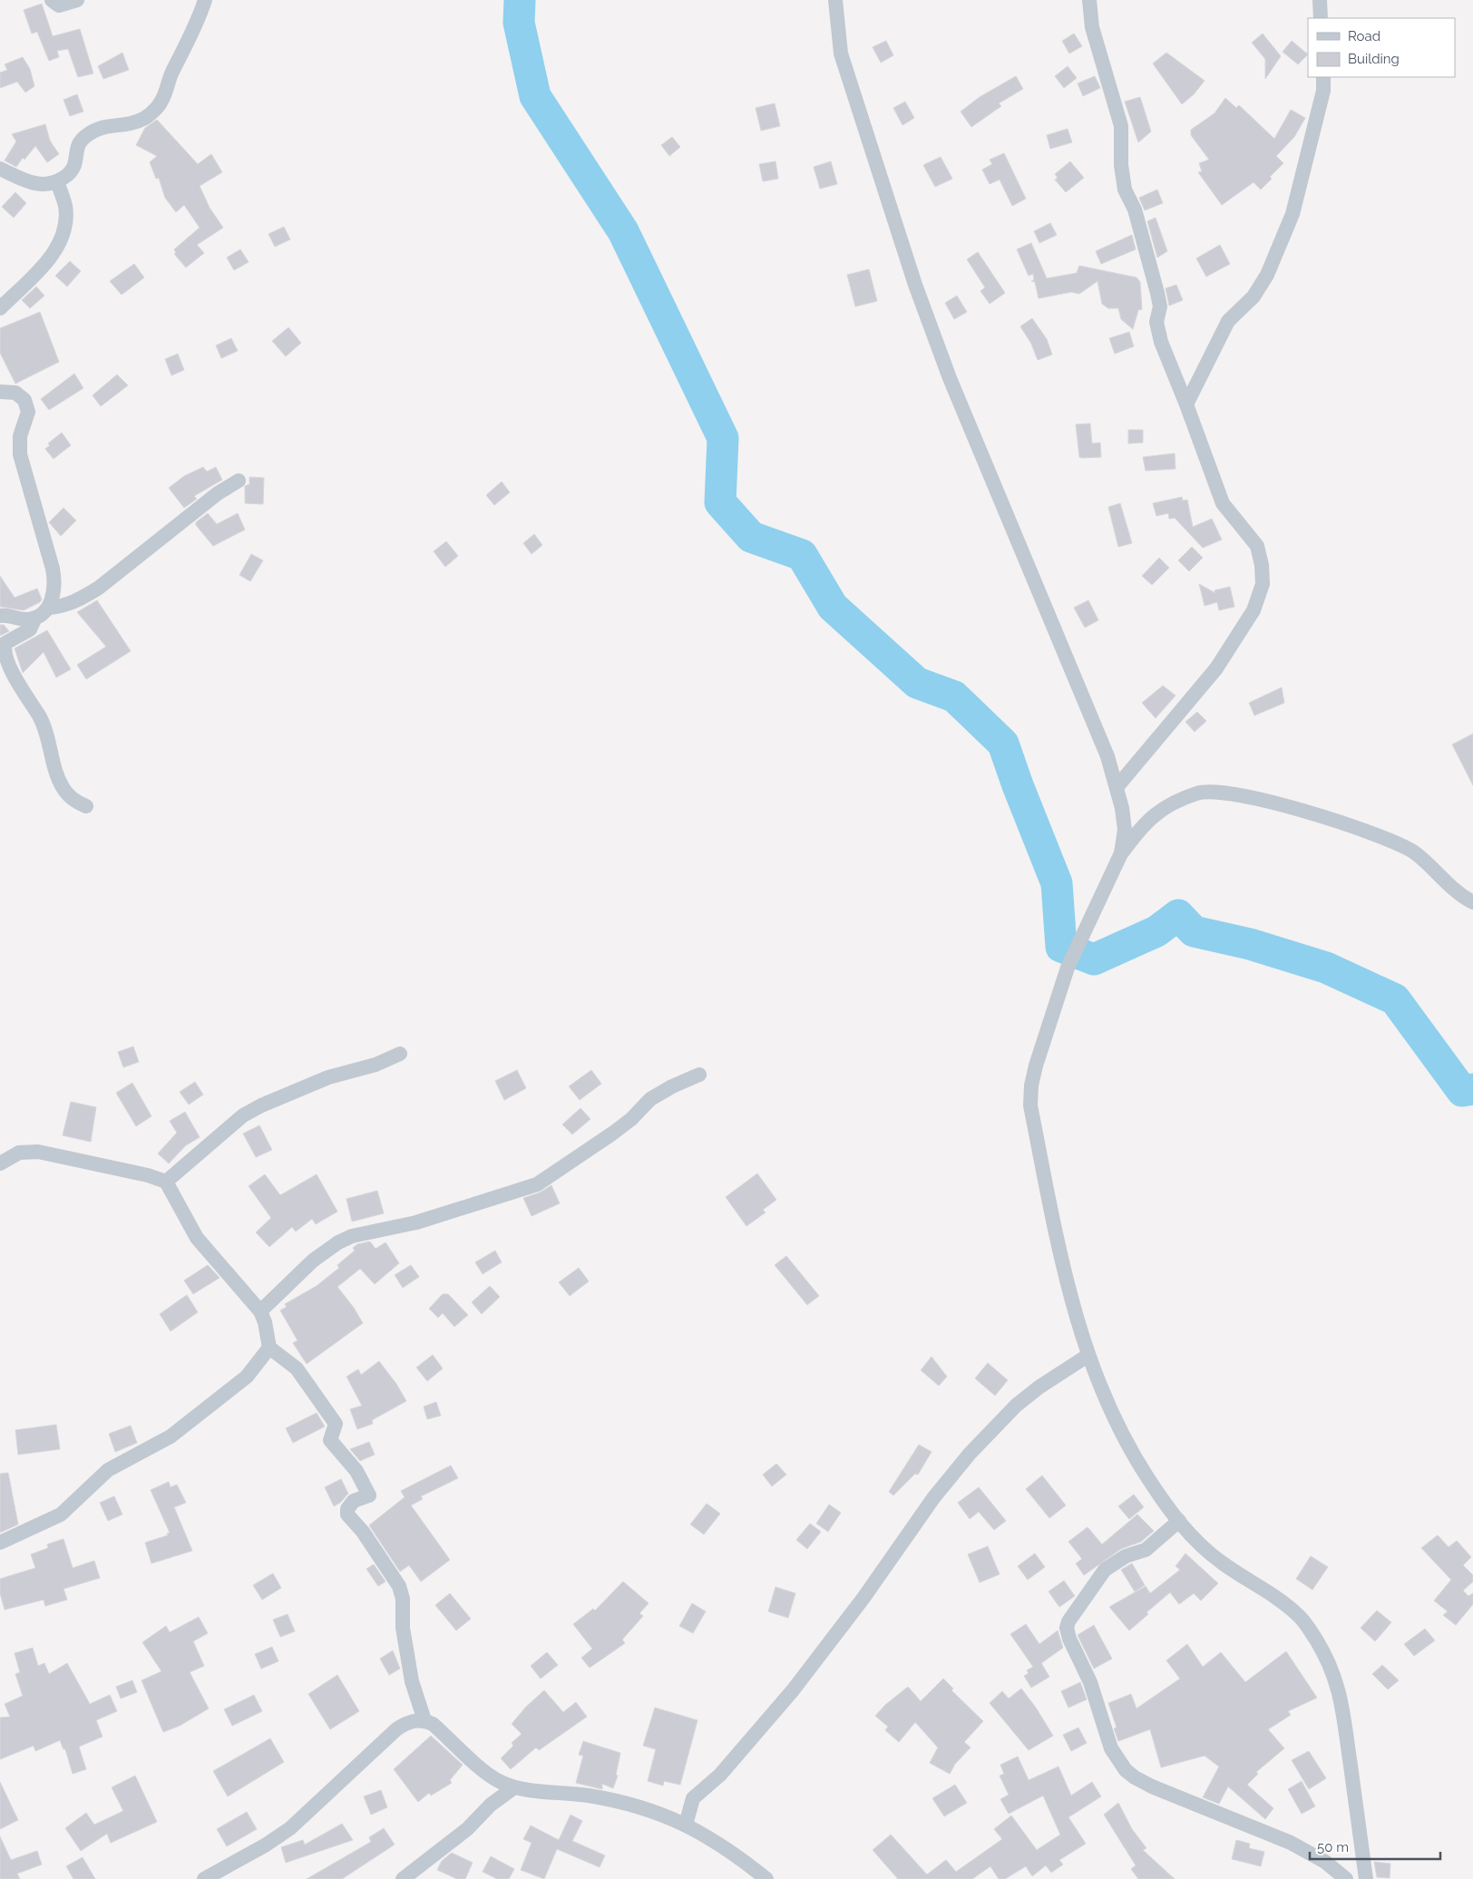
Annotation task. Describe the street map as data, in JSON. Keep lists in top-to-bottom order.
{
  "legend": ["Road", "Building"],
  "scale_bar": "50 m"
}
